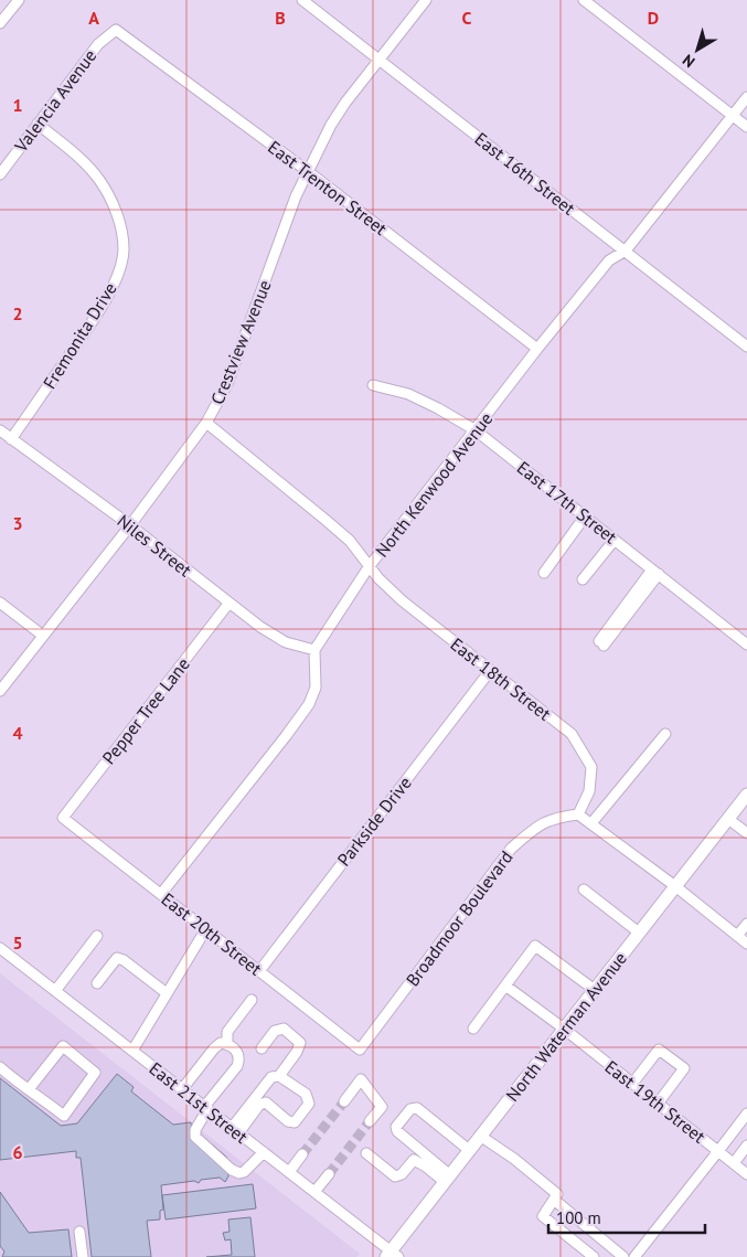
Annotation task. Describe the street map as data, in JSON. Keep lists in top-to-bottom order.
{
  "streets": {
    "main road": ["North Waterman Avenue"],
    "street": [
      "Valencia Avenue",
      "East 16th Street",
      "East Trenton Street",
      "Fremonita Drive",
      "Crestview Avenue",
      "North Kenwood Avenue",
      "East 17th Street",
      "Niles Street",
      "East 18th Street",
      "Pepper Tree Lane",
      "Parkside Drive",
      "Broadmoor Boulevard",
      "East 20th Street",
      "East 19th Street",
      "East 21st Street"
    ]
  },
  "crossings": [
    ["Valencia Avenue", "East Trenton Street"],
    ["Valencia Avenue", "Fremonita Drive"],
    ["East 16th Street", "Crestview Avenue"],
    ["East 16th Street", "North Kenwood Avenue"],
    ["East Trenton Street", "Crestview Avenue"],
    ["East Trenton Street", "North Kenwood Avenue"],
    ["Fremonita Drive", "Niles Street"],
    ["Crestview Avenue", "Niles Street"],
    ["Crestview Avenue", "East 18th Street"],
    ["North Kenwood Avenue", "East 17th Street"],
    ["North Kenwood Avenue", "Niles Street"],
    ["North Kenwood Avenue", "East 18th Street"],
    ["Niles Street", "Pepper Tree Lane"],
    ["East 18th Street", "Parkside Drive"],
    ["East 18th Street", "Broadmoor Boulevard"],
    ["Pepper Tree Lane", "East 20th Street"],
    ["Parkside Drive", "East 20th Street"],
    ["Broadmoor Boulevard", "East 20th Street"],
    ["North Waterman Avenue", "East 19th Street"],
    ["North Waterman Avenue", "East 21st Street"]
  ],
  "scale_bar": "100 m",
  "north": "bottom left",
  "grid": {
    "columns": [
      "A",
      "B",
      "C",
      "D"
    ],
    "rows": [
      "1",
      "2",
      "3",
      "4",
      "5",
      "6"
    ]
  }
}
